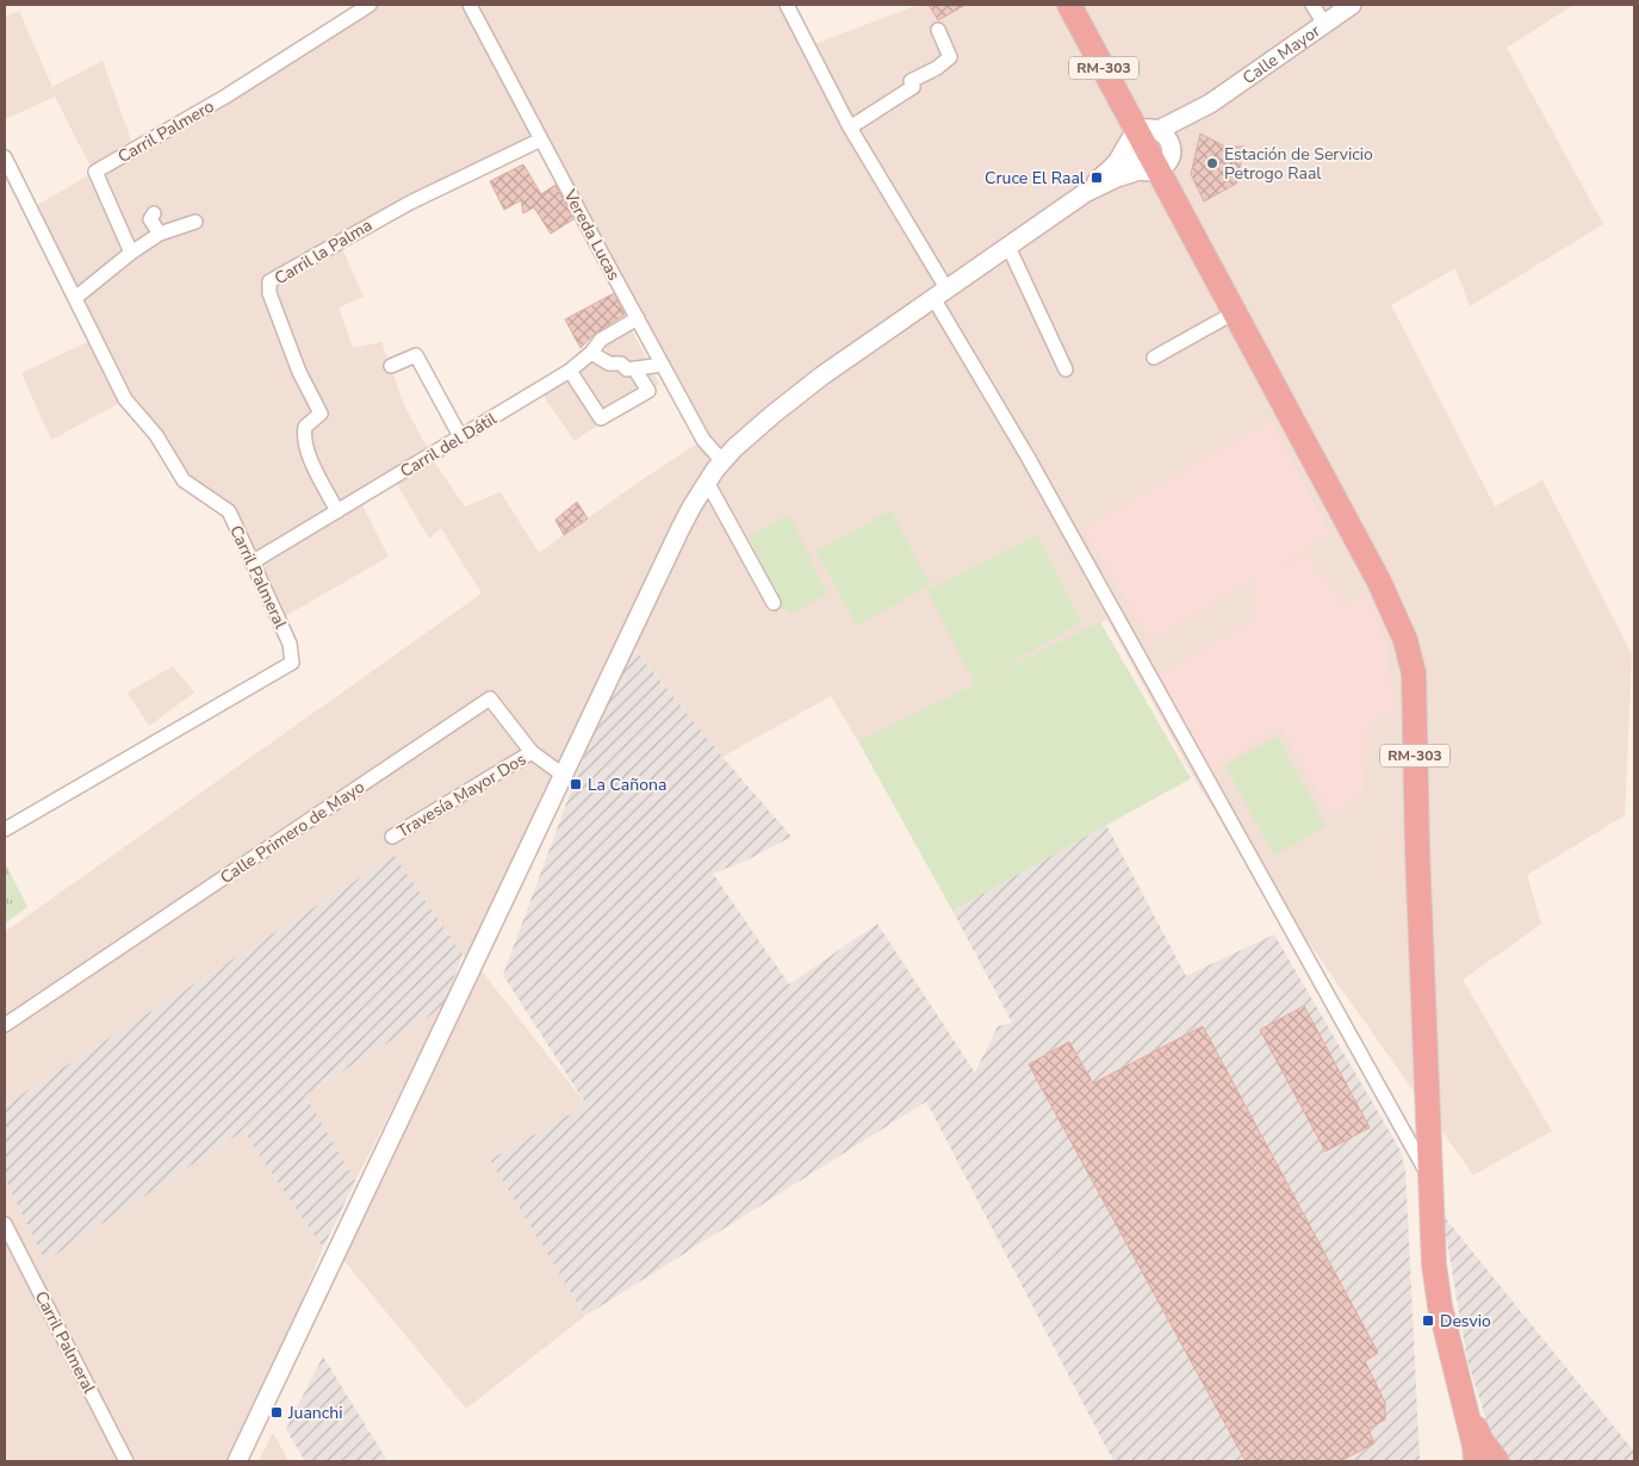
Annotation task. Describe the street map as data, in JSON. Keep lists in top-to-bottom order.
{
  "streets": {
    "highway": ["RM-303"],
    "main road": ["Calle Mayor"],
    "street": [
      "Carril Palmero",
      "Vereda Lucas",
      "Carril la Palma",
      "Carril del Dátil",
      "Carril Palmeral",
      "Travesía Mayor Dos",
      "Calle Primero de Mayo"
    ]
  },
  "crossings": [
    ["Calle Mayor", "RM-303"],
    ["Vereda Lucas", "Carril la Palma"],
    ["Vereda Lucas", "Carril del Dátil"],
    ["Carril la Palma", "Carril del Dátil"],
    ["Carril del Dátil", "Carril Palmeral"],
    ["Travesía Mayor Dos", "Calle Primero de Mayo"]
  ],
  "places": {
    "other": ["Estación de Servicio Petrogo Raal"],
    "transit": [
      "Cruce El Raal",
      "La Cañona",
      "Desvio",
      "Juanchi"
    ]
  }
}
